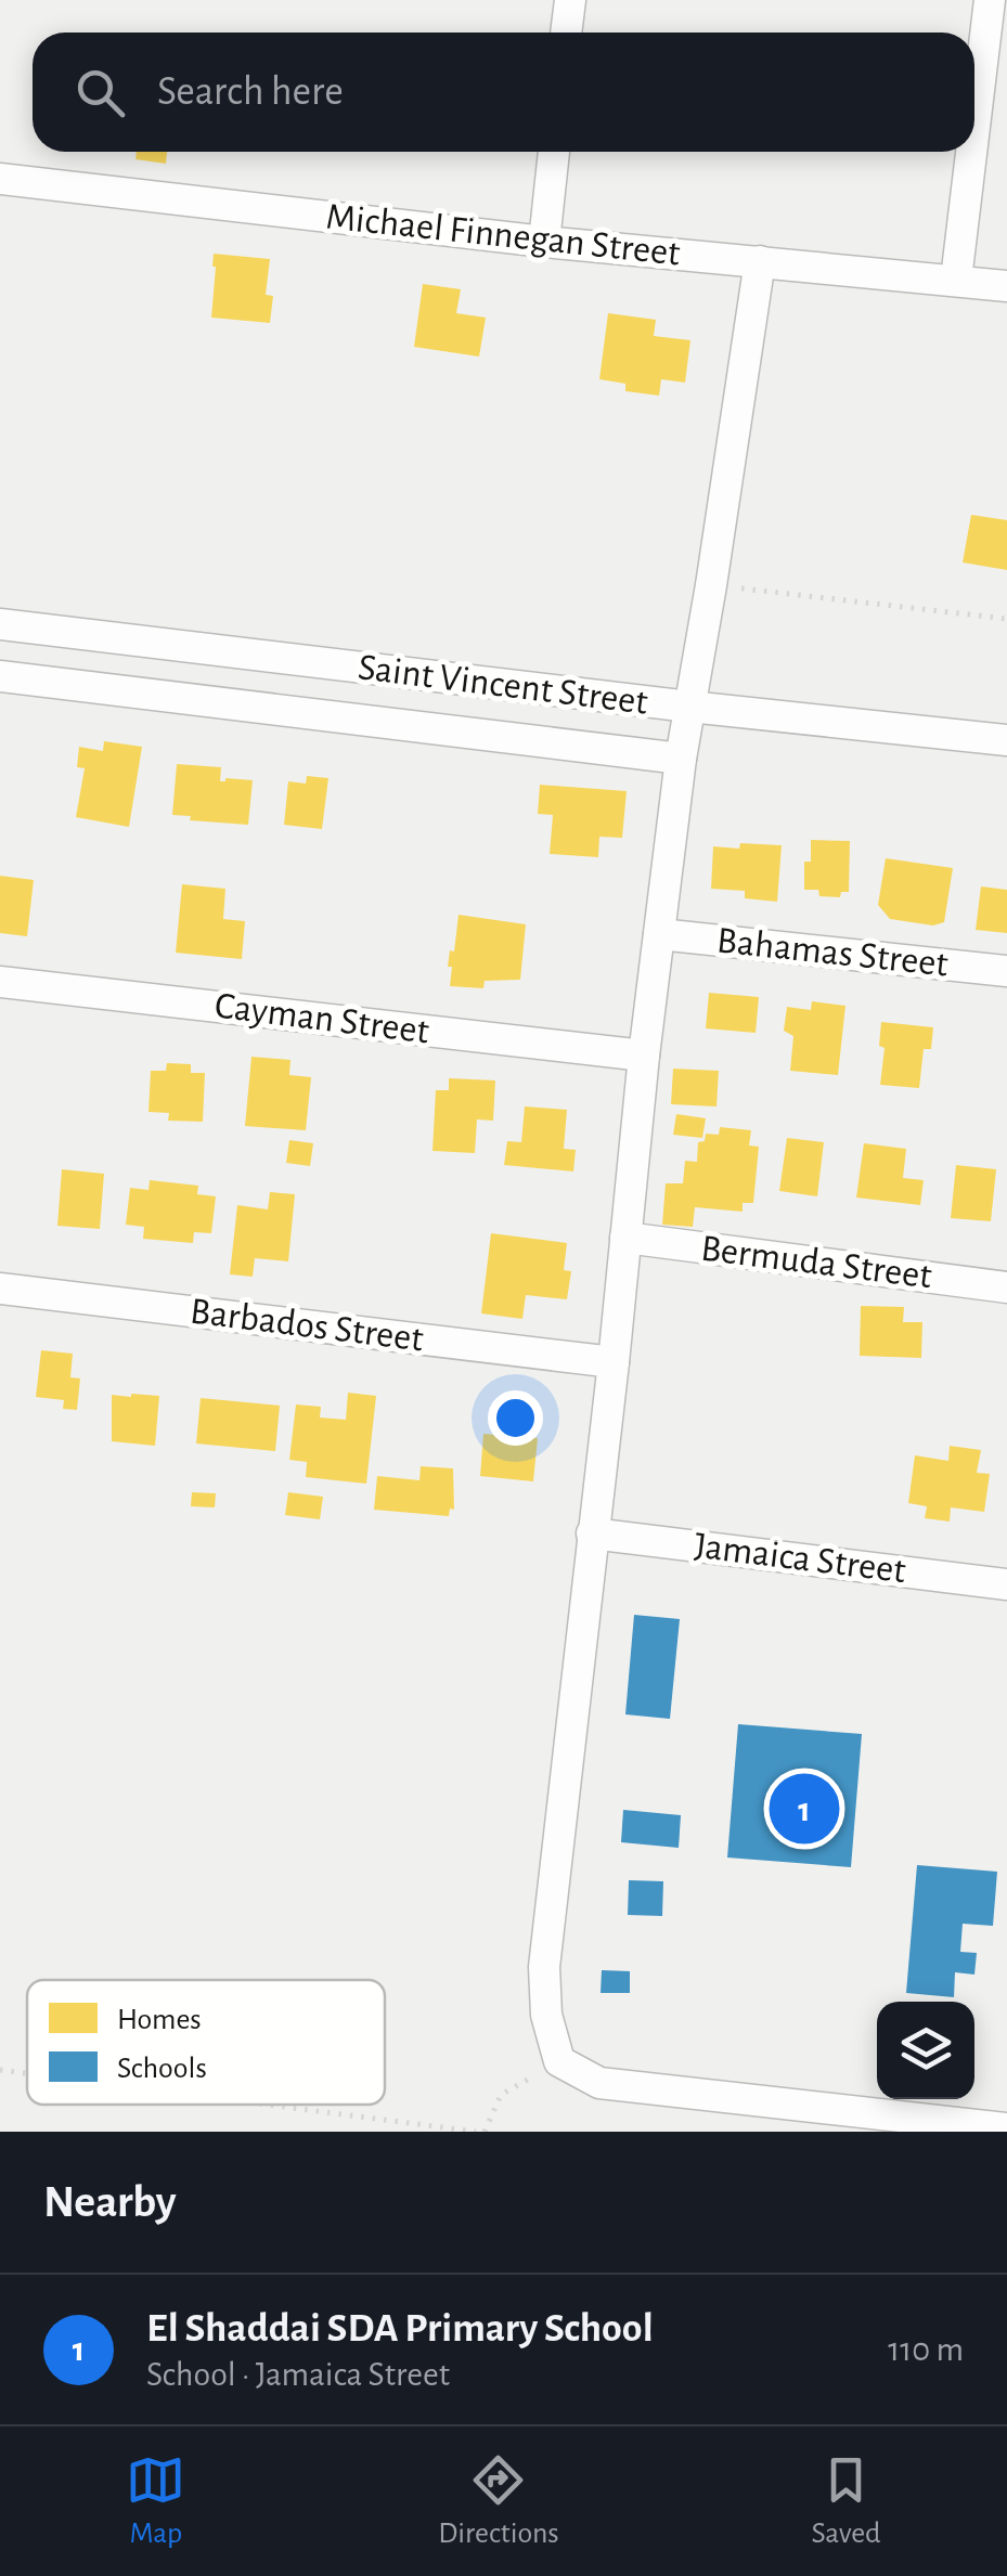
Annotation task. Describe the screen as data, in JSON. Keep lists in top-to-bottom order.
{
  "streets": {
    "street": [
      "Michael Finnegan Street",
      "Saint Vincent Street",
      "Bahamas Street",
      "Cayman Street",
      "Bermuda Street",
      "Barbados Street",
      "Jamaica Street"
    ]
  },
  "legend": ["Homes", "Schools"],
  "page": {
    "search": "Search here",
    "pins": "1",
    "heading": "Nearby",
    "list": [
      {
        "mark": "1",
        "name": "El Shaddai SDA Primary School",
        "note": "School · Jamaica Street",
        "value": "110 m"
      }
    ],
    "nav": ["Map", "Directions", "Saved"]
  }
}
